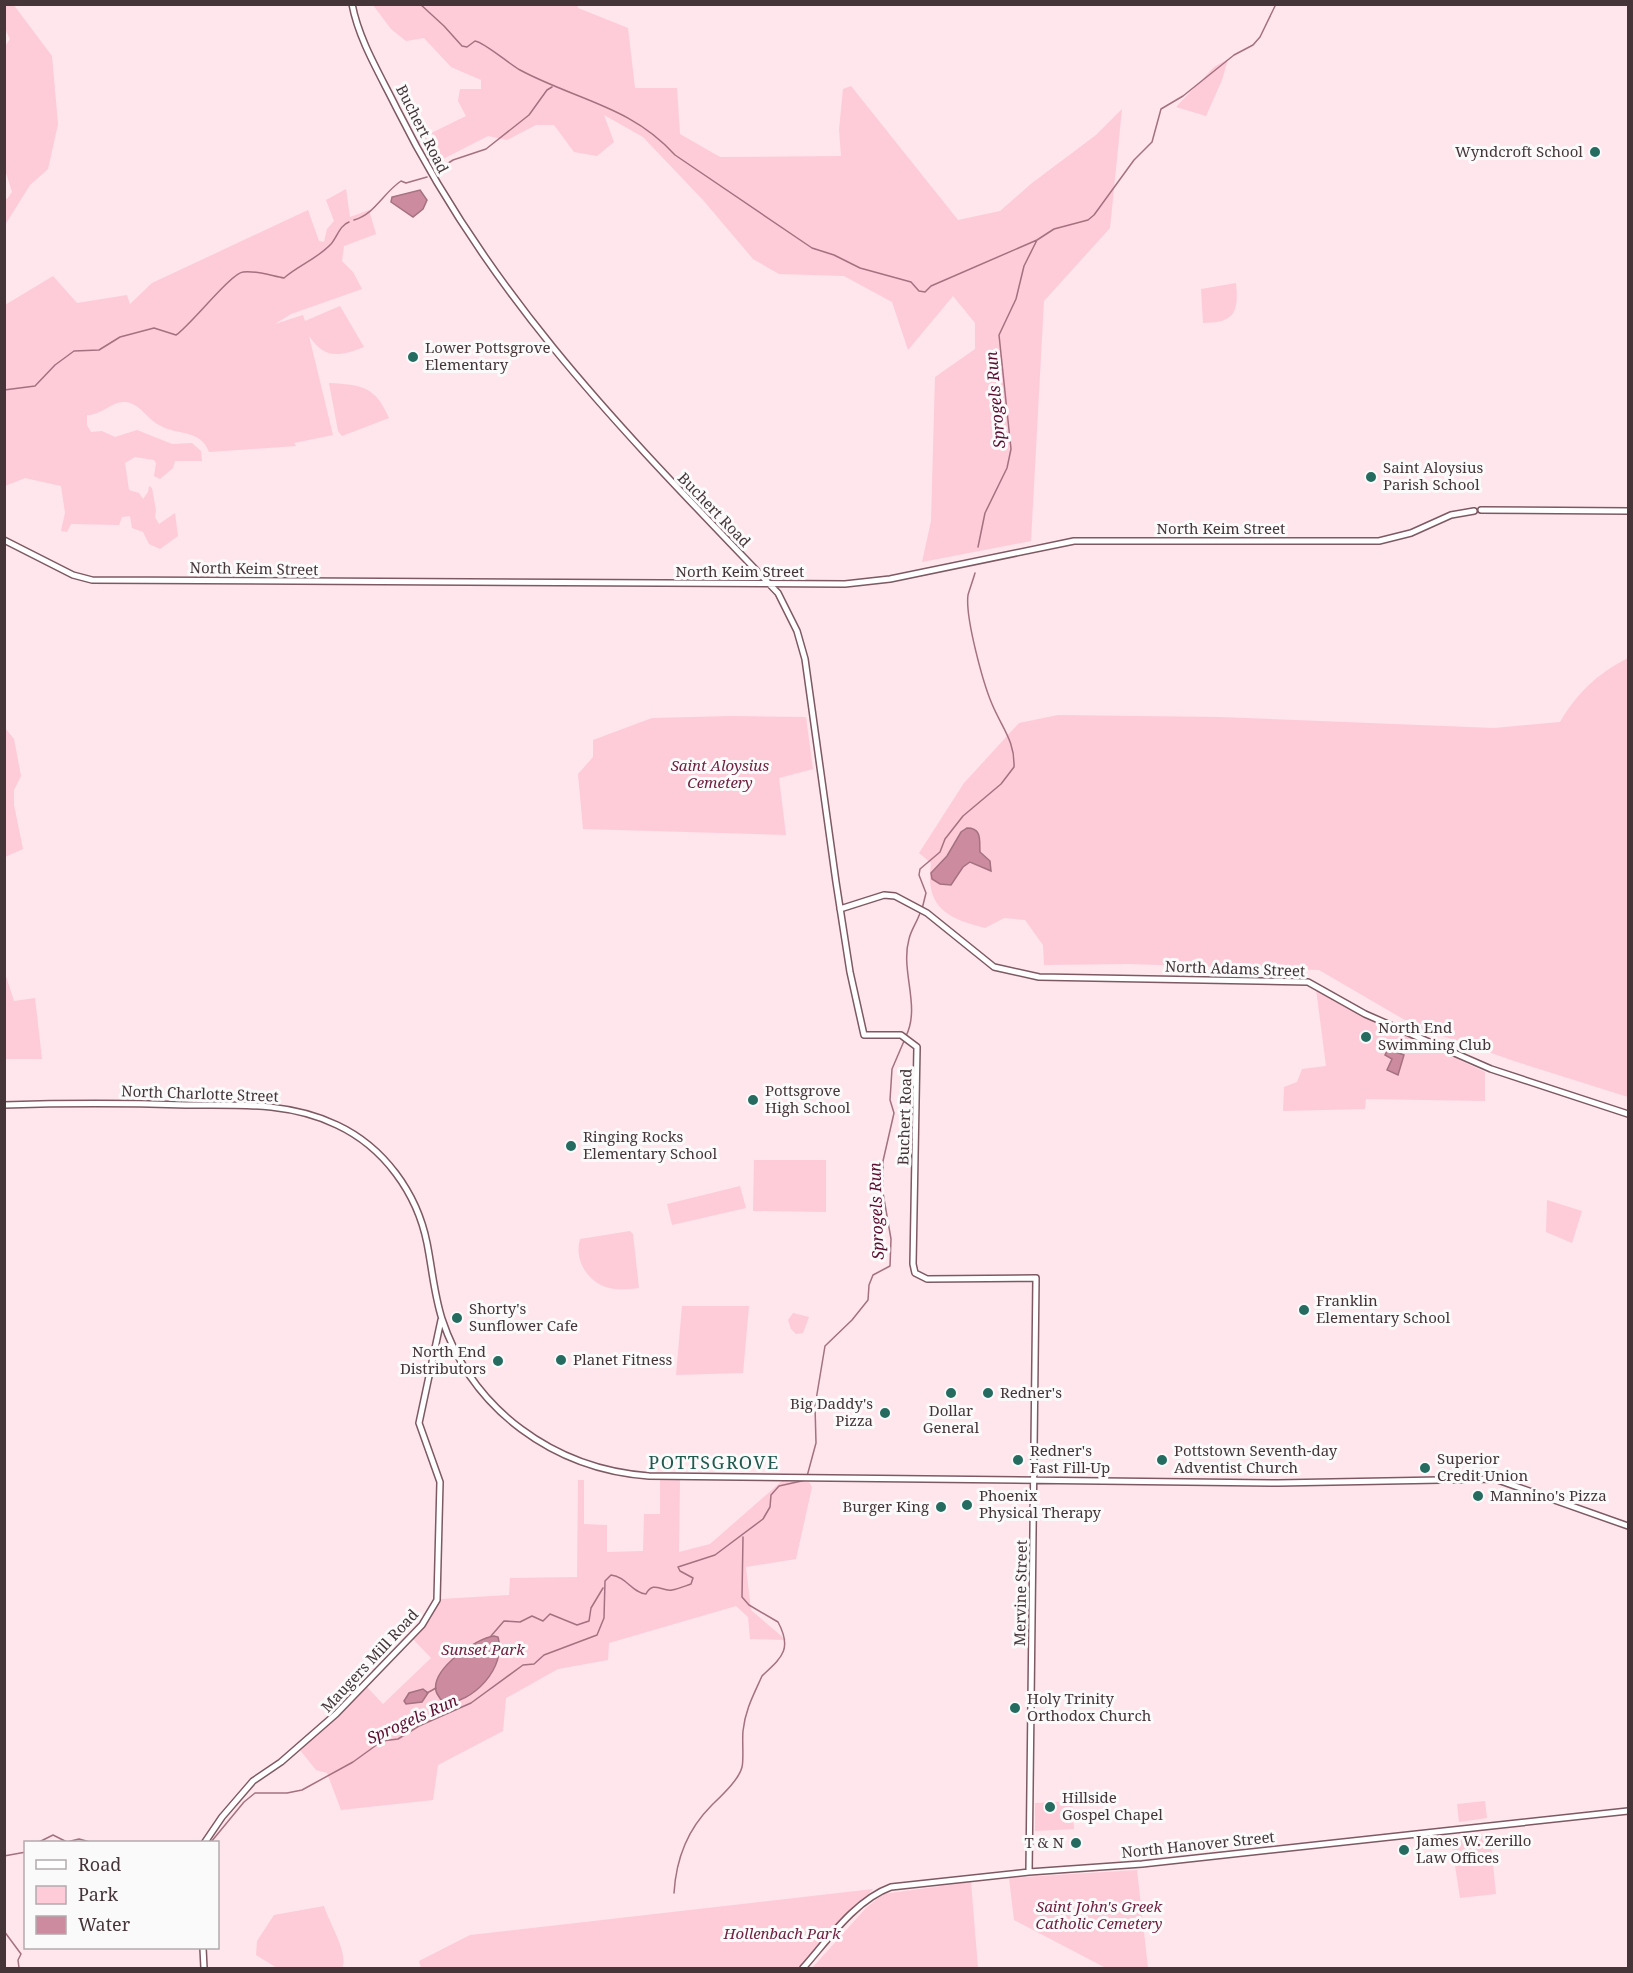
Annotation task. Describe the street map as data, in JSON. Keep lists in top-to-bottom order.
{
  "streets": {
    "street": [
      "Buchert Road",
      "North Keim Street",
      "North Adams Street",
      "North Charlotte Street",
      "Mervine Street",
      "Maugers Mill Road",
      "North Hanover Street"
    ]
  },
  "crossings": [
    ["Buchert Road", "North Keim Street"],
    ["Buchert Road", "North Adams Street"],
    ["Buchert Road", "Mervine Street"],
    ["North Charlotte Street", "Mervine Street"],
    ["North Charlotte Street", "Maugers Mill Road"],
    ["Mervine Street", "North Hanover Street"]
  ],
  "districts": ["POTTSGROVE"],
  "water": ["Sprogels Run"],
  "parks": [
    "Saint Aloysius Cemetery",
    "Sunset Park",
    "Saint John's Greek Catholic Cemetery",
    "Hollenbach Park"
  ],
  "places": [
    "Wyndcroft School",
    "Lower Pottsgrove Elementary",
    "Saint Aloysius Parish School",
    "North End Swimming Club",
    "Pottsgrove High School",
    "Ringing Rocks Elementary School",
    "Franklin Elementary School",
    "Shorty's Sunflower Cafe",
    "Planet Fitness",
    "North End Distributors",
    "Dollar General",
    "Redner's",
    "Big Daddy's Pizza",
    "Redner's Fast Fill-Up",
    "Pottstown Seventh-day Adventist Church",
    "Superior Credit Union",
    "Mannino's Pizza",
    "Phoenix Physical Therapy",
    "Burger King",
    "Holy Trinity Orthodox Church",
    "Hillside Gospel Chapel",
    "T & N",
    "James W. Zerillo Law Offices"
  ],
  "legend": ["Road", "Park", "Water"]
}
